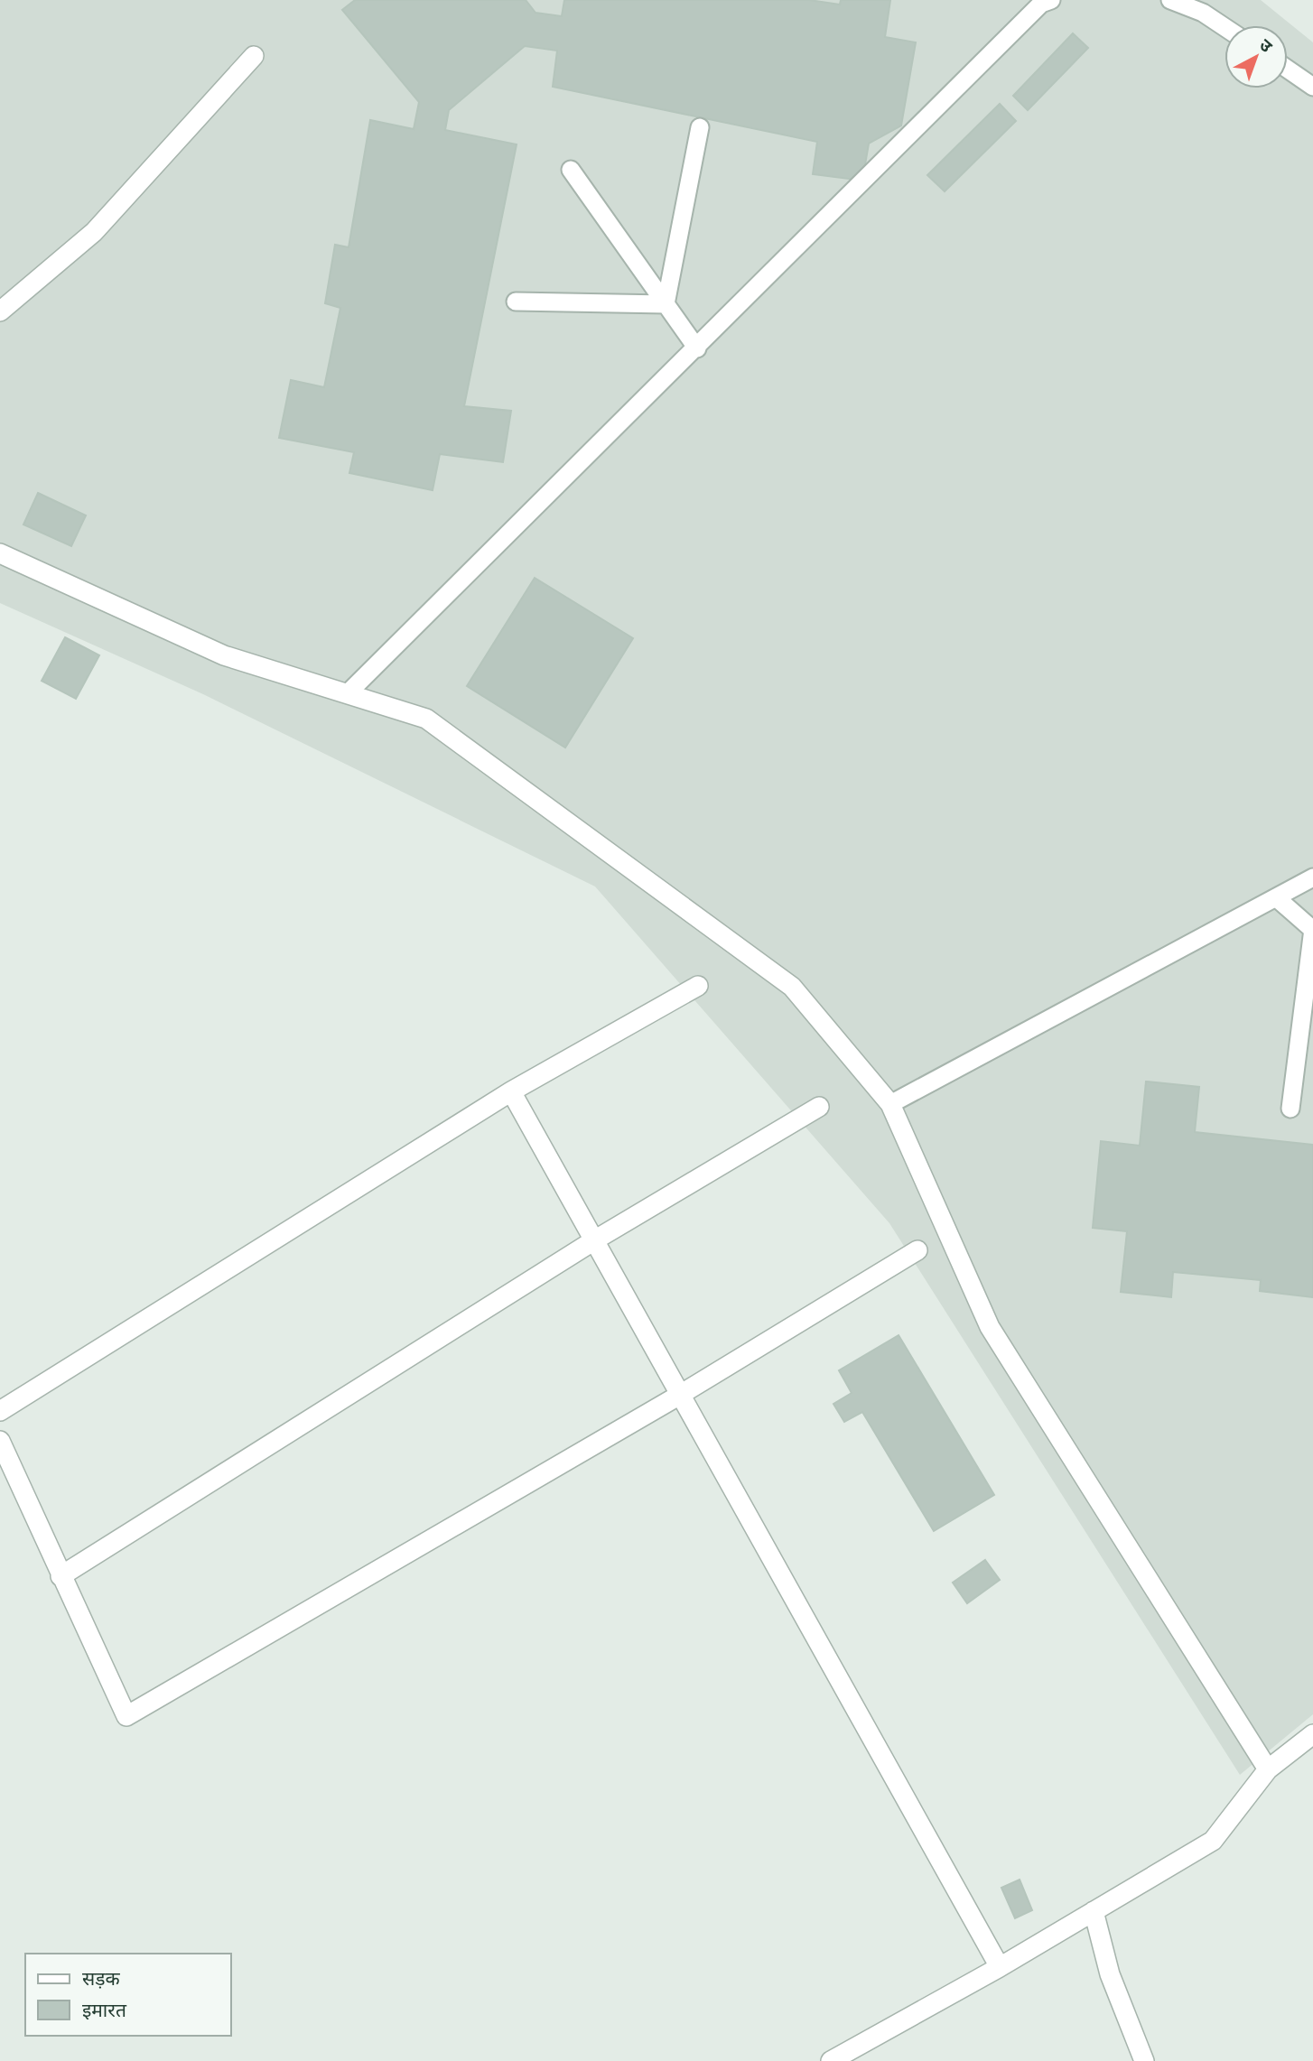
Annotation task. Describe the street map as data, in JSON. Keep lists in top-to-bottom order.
{
  "legend": ["सड़क", "इमारत"],
  "north": "top right"
}
